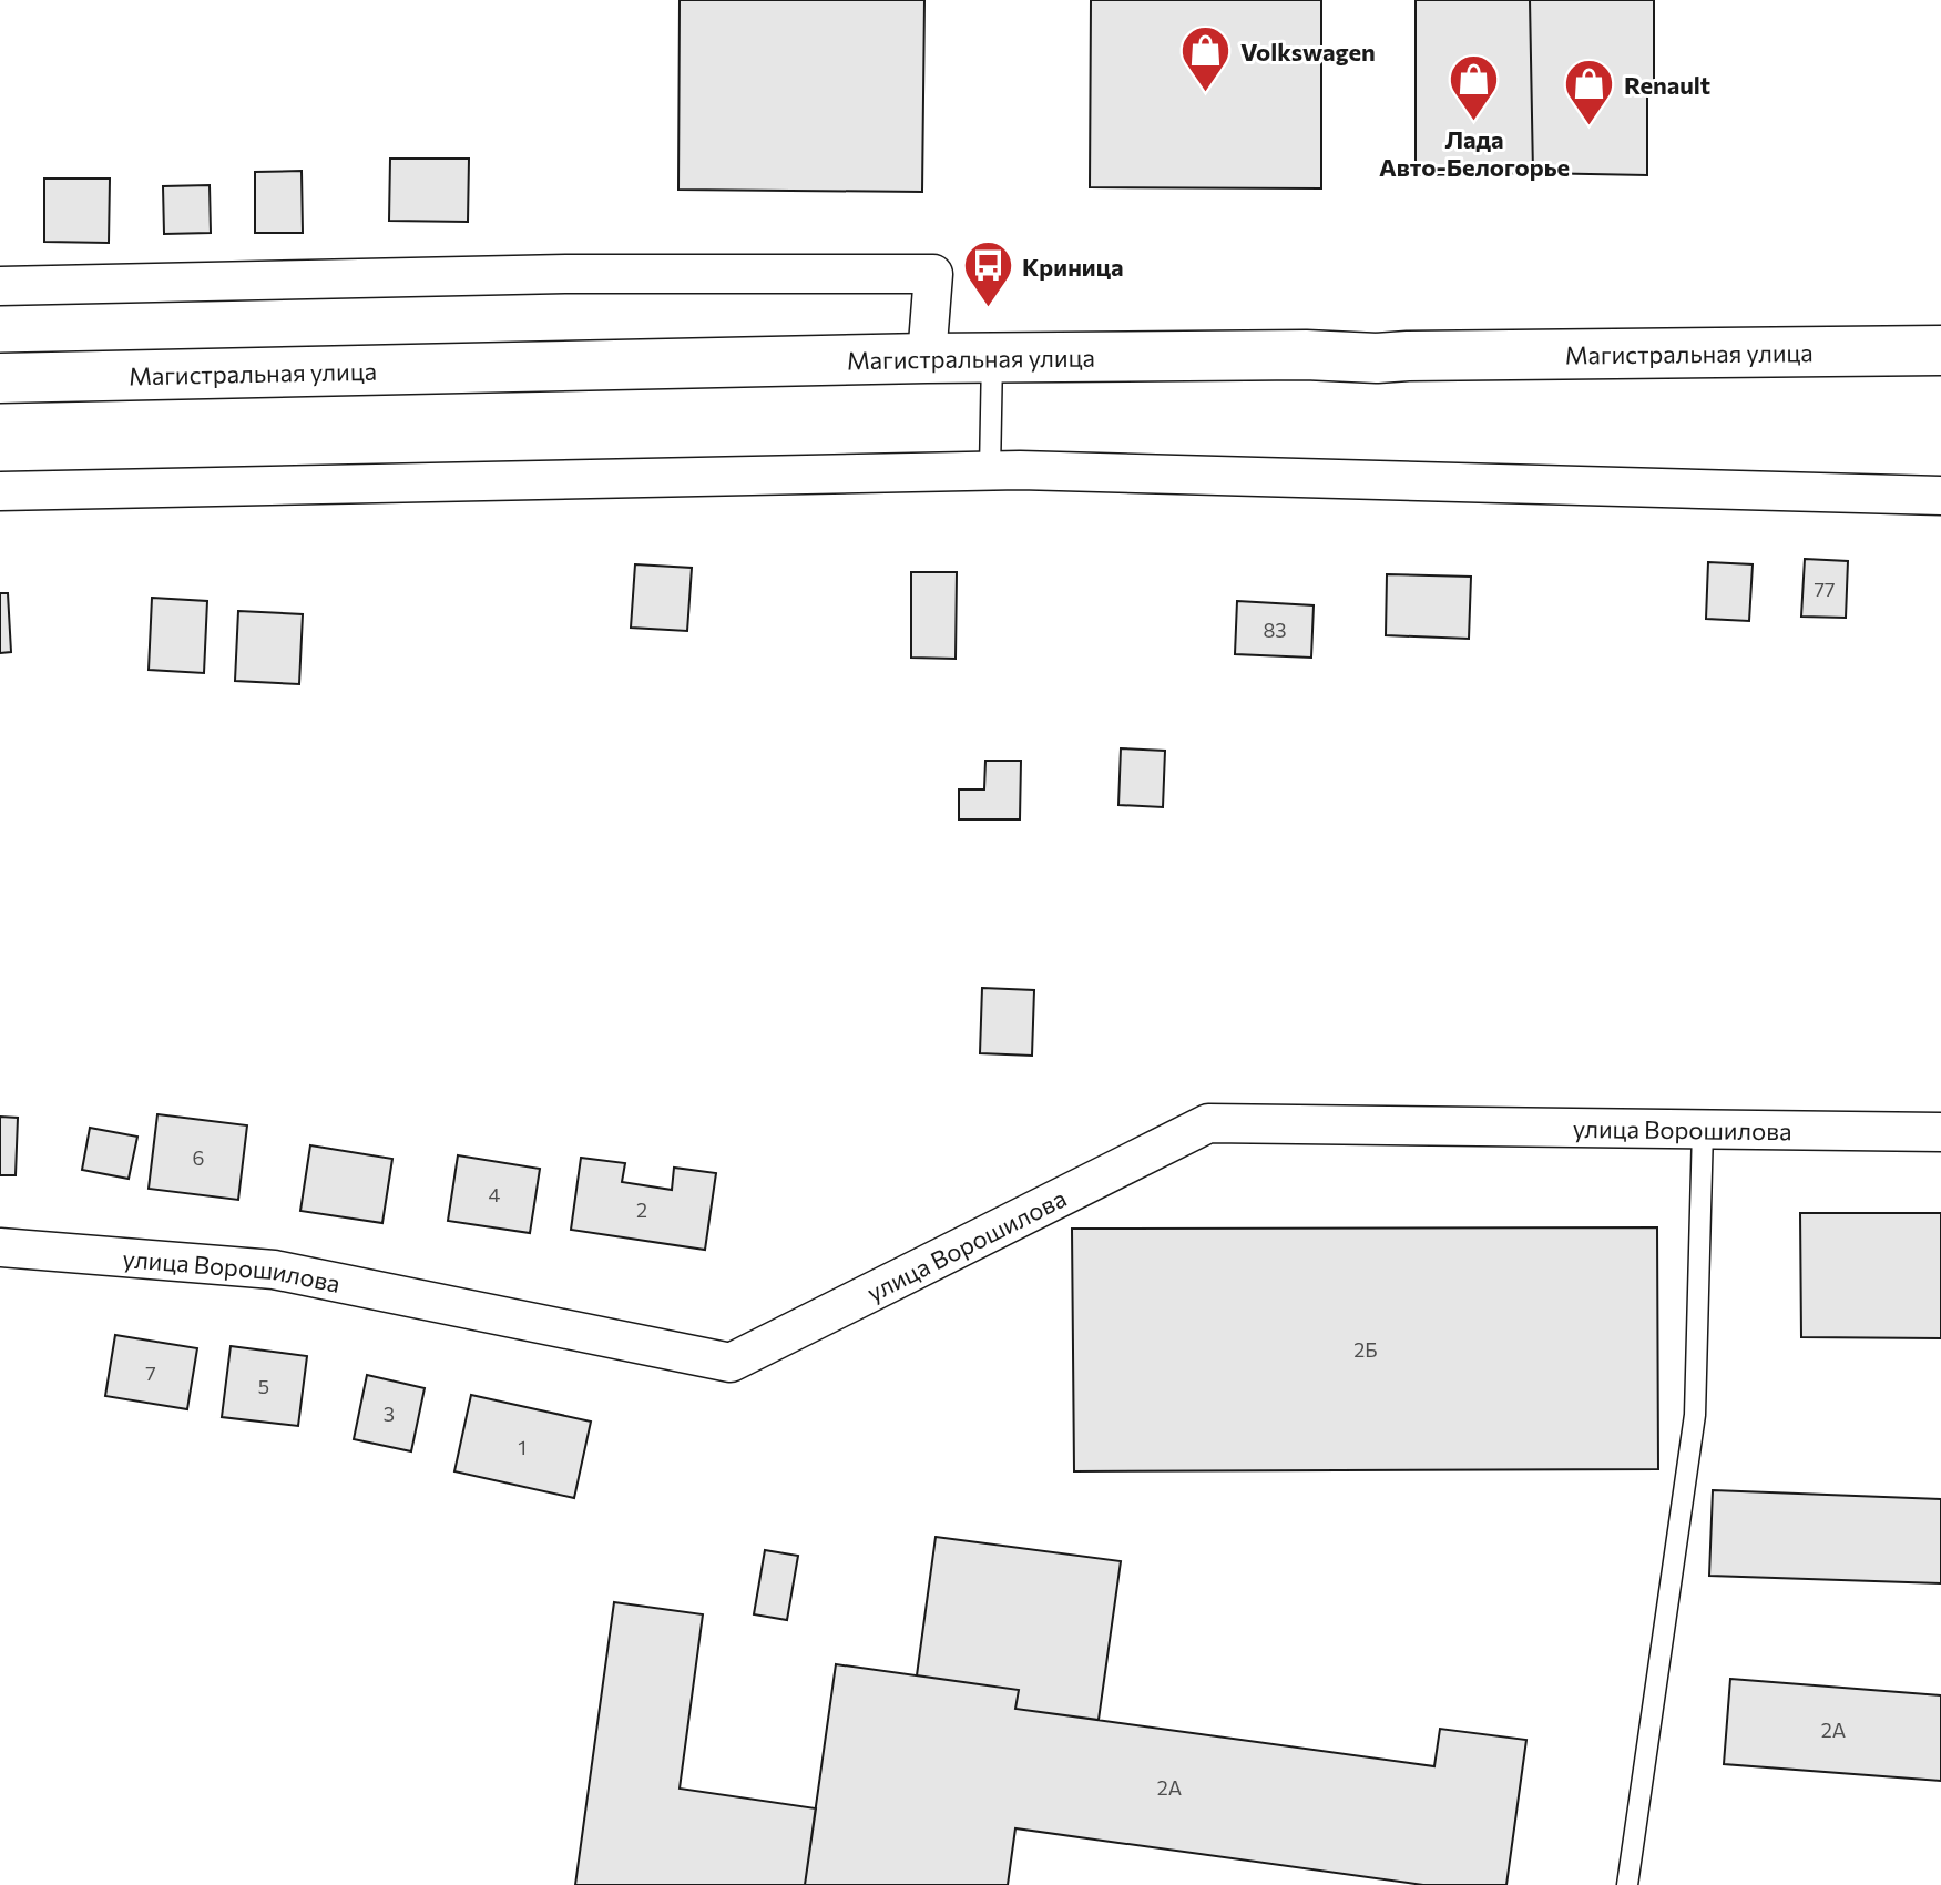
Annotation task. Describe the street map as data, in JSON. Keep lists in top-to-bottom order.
{
  "streets": {
    "main road": ["Магистральная улица"],
    "street": ["улица Ворошилова"]
  },
  "places": {
    "shop": ["Volkswagen", "Лада Авто-Белогорье", "Renault"],
    "bus stop": ["Криница"]
  },
  "house_numbers": [
    "77",
    "83",
    "6",
    "4",
    "2",
    "2Б",
    "7",
    "5",
    "3",
    "1",
    "2А",
    "2А"
  ]
}
